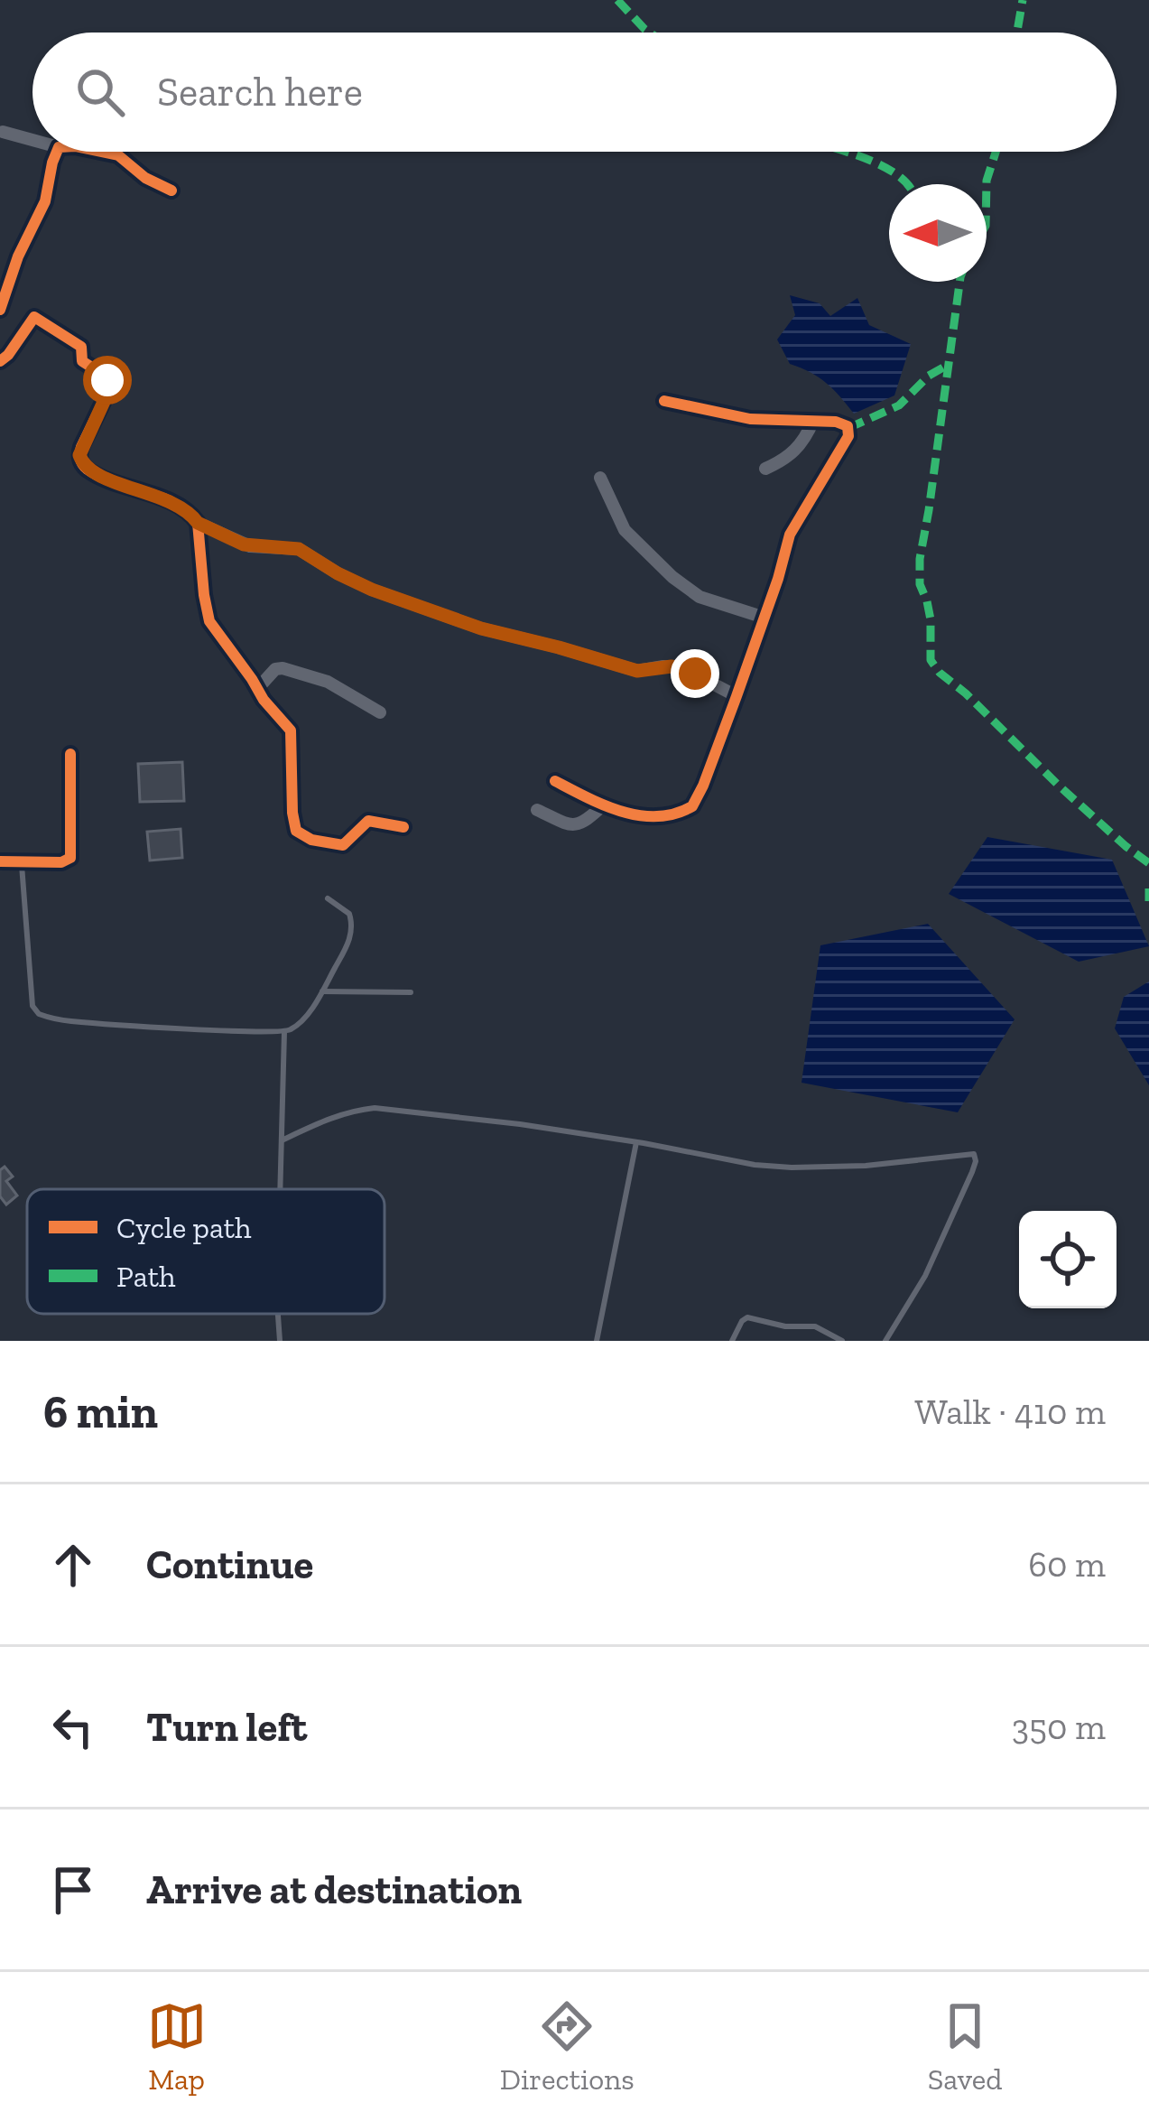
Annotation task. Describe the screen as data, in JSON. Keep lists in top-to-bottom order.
{
  "legend": ["Cycle path", "Path"],
  "north": "left",
  "page": {
    "search": "Search here",
    "heading": ["6 min", "Walk · 410 m"],
    "list": [
      ["Continue", "60 m"],
      ["Turn left", "350 m"],
      "Arrive at destination"
    ],
    "nav": ["Map", "Directions", "Saved"]
  }
}
